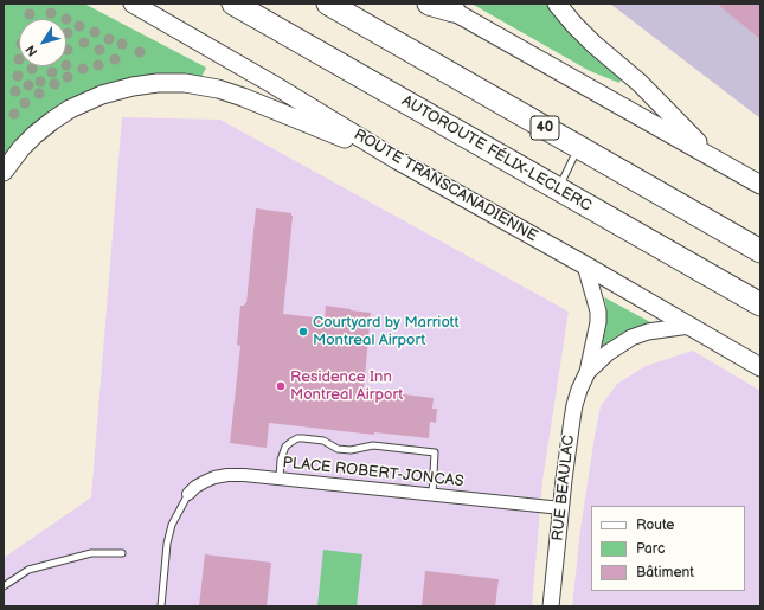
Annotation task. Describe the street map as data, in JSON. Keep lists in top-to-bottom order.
{
  "streets": {
    "highway": ["40", "AUTOROUTE FÉLIX-LECLERC"],
    "main road": ["ROUTE TRANSCANADIENNE"],
    "street": ["PLACE ROBERT-JONCAS", "RUE BEAULAC"]
  },
  "crossings": [
    ["ROUTE TRANSCANADIENNE", "RUE BEAULAC"],
    ["PLACE ROBERT-JONCAS", "RUE BEAULAC"]
  ],
  "places": ["Courtyard by Marriott Montreal Airport", "Residence Inn Montreal Airport"],
  "legend": ["Route", "Parc", "Bâtiment"],
  "north": "bottom left"
}
